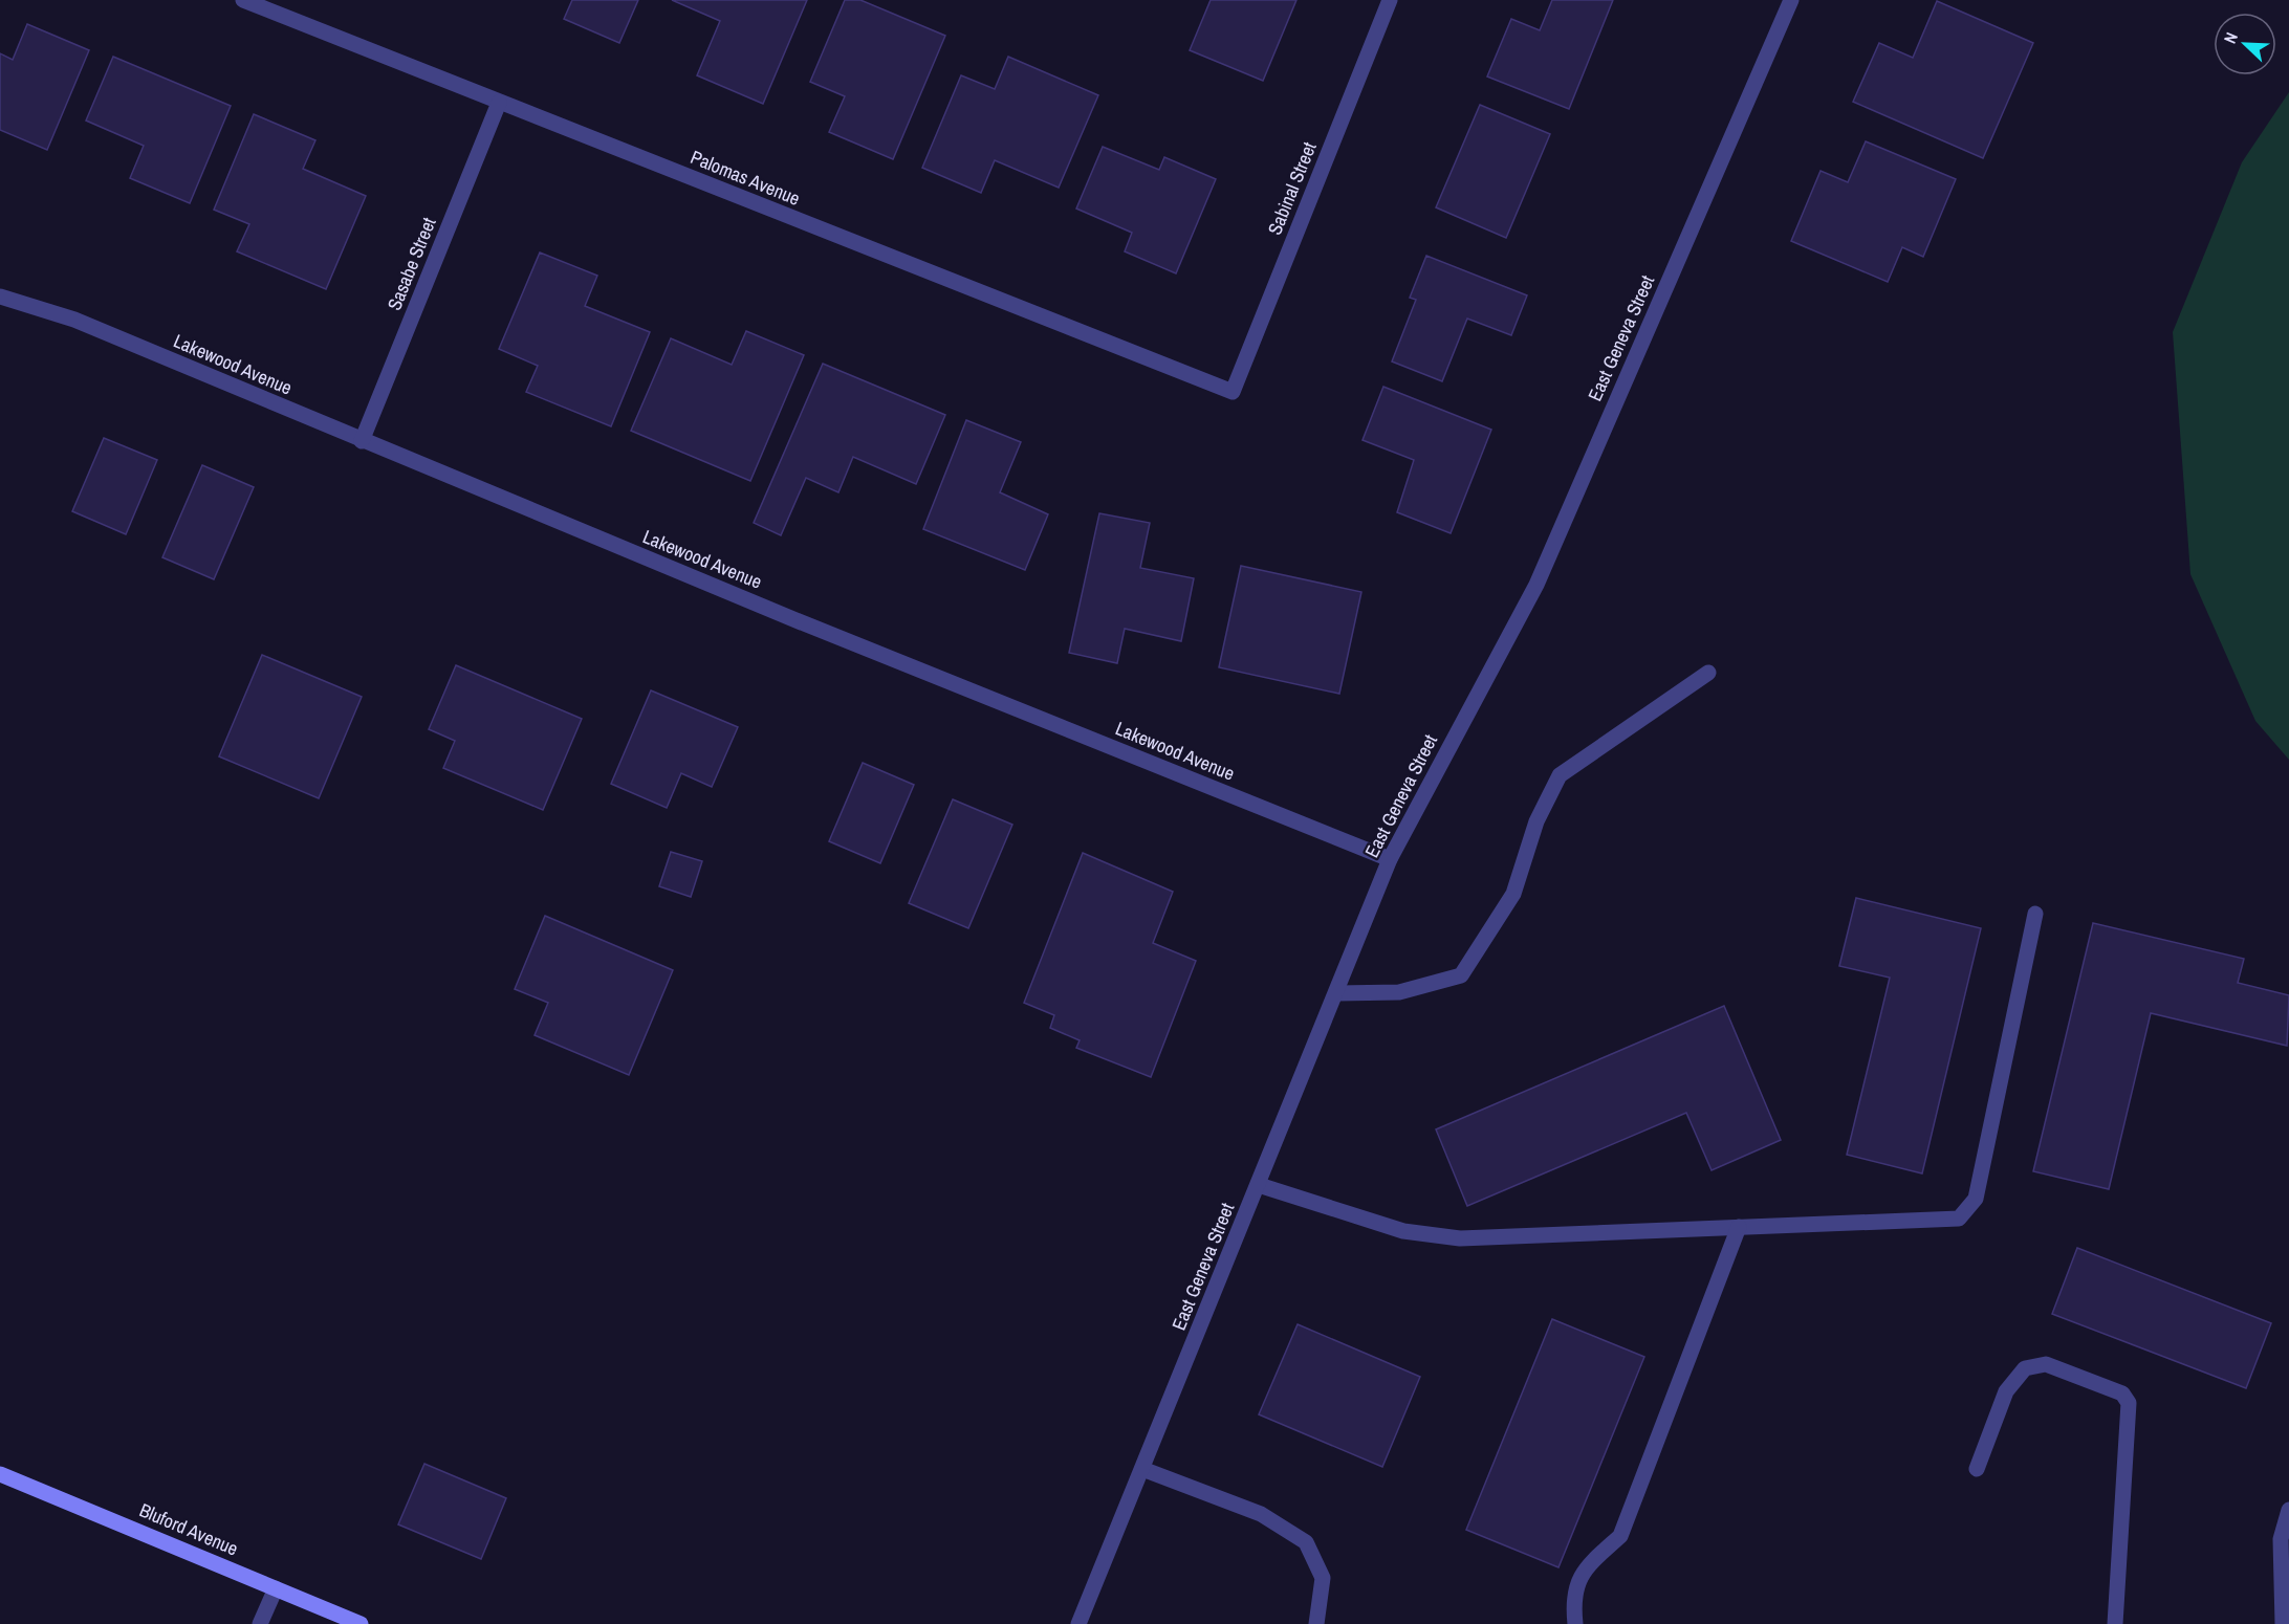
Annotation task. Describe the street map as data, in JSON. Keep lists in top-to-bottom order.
{
  "streets": {
    "street": [
      "Palomas Avenue",
      "Sabinal Street",
      "Sasabe Street",
      "East Geneva Street",
      "Lakewood Avenue",
      "Bluford Avenue"
    ]
  },
  "crossings": [
    ["Palomas Avenue", "Sabinal Street"],
    ["Palomas Avenue", "Sasabe Street"],
    ["Sasabe Street", "Lakewood Avenue"],
    ["East Geneva Street", "Lakewood Avenue"]
  ],
  "north": "top left"
}
